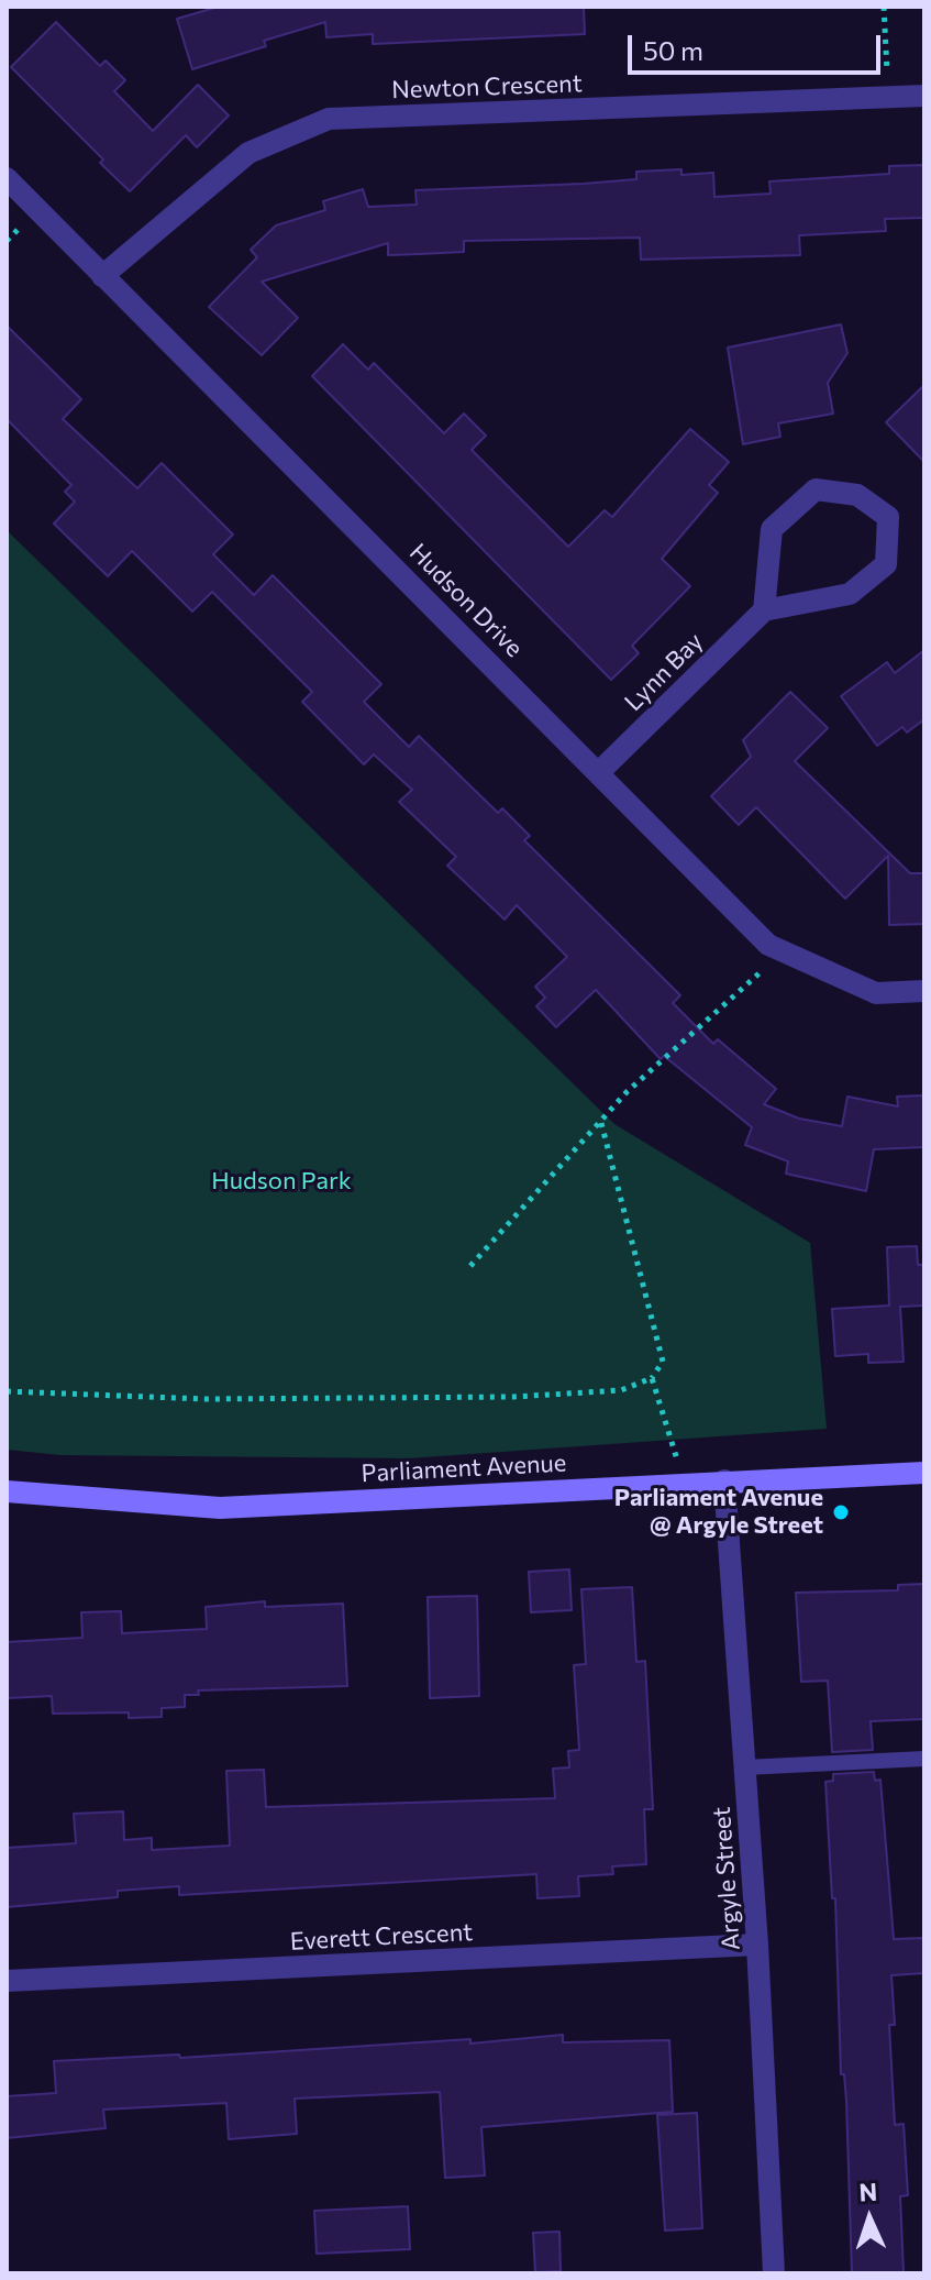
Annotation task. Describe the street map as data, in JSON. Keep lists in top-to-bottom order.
{
  "streets": {
    "main road": ["Parliament Avenue"],
    "street": [
      "Newton Crescent",
      "Hudson Drive",
      "Lynn Bay",
      "Argyle Street",
      "Everett Crescent"
    ]
  },
  "crossings": [
    ["Newton Crescent", "Hudson Drive"],
    ["Hudson Drive", "Lynn Bay"],
    ["Parliament Avenue", "Argyle Street"],
    ["Argyle Street", "Everett Crescent"]
  ],
  "parks": ["Hudson Park"],
  "places": ["Parliament Avenue @ Argyle Street"],
  "scale_bar": "50 m",
  "north": "top"
}
